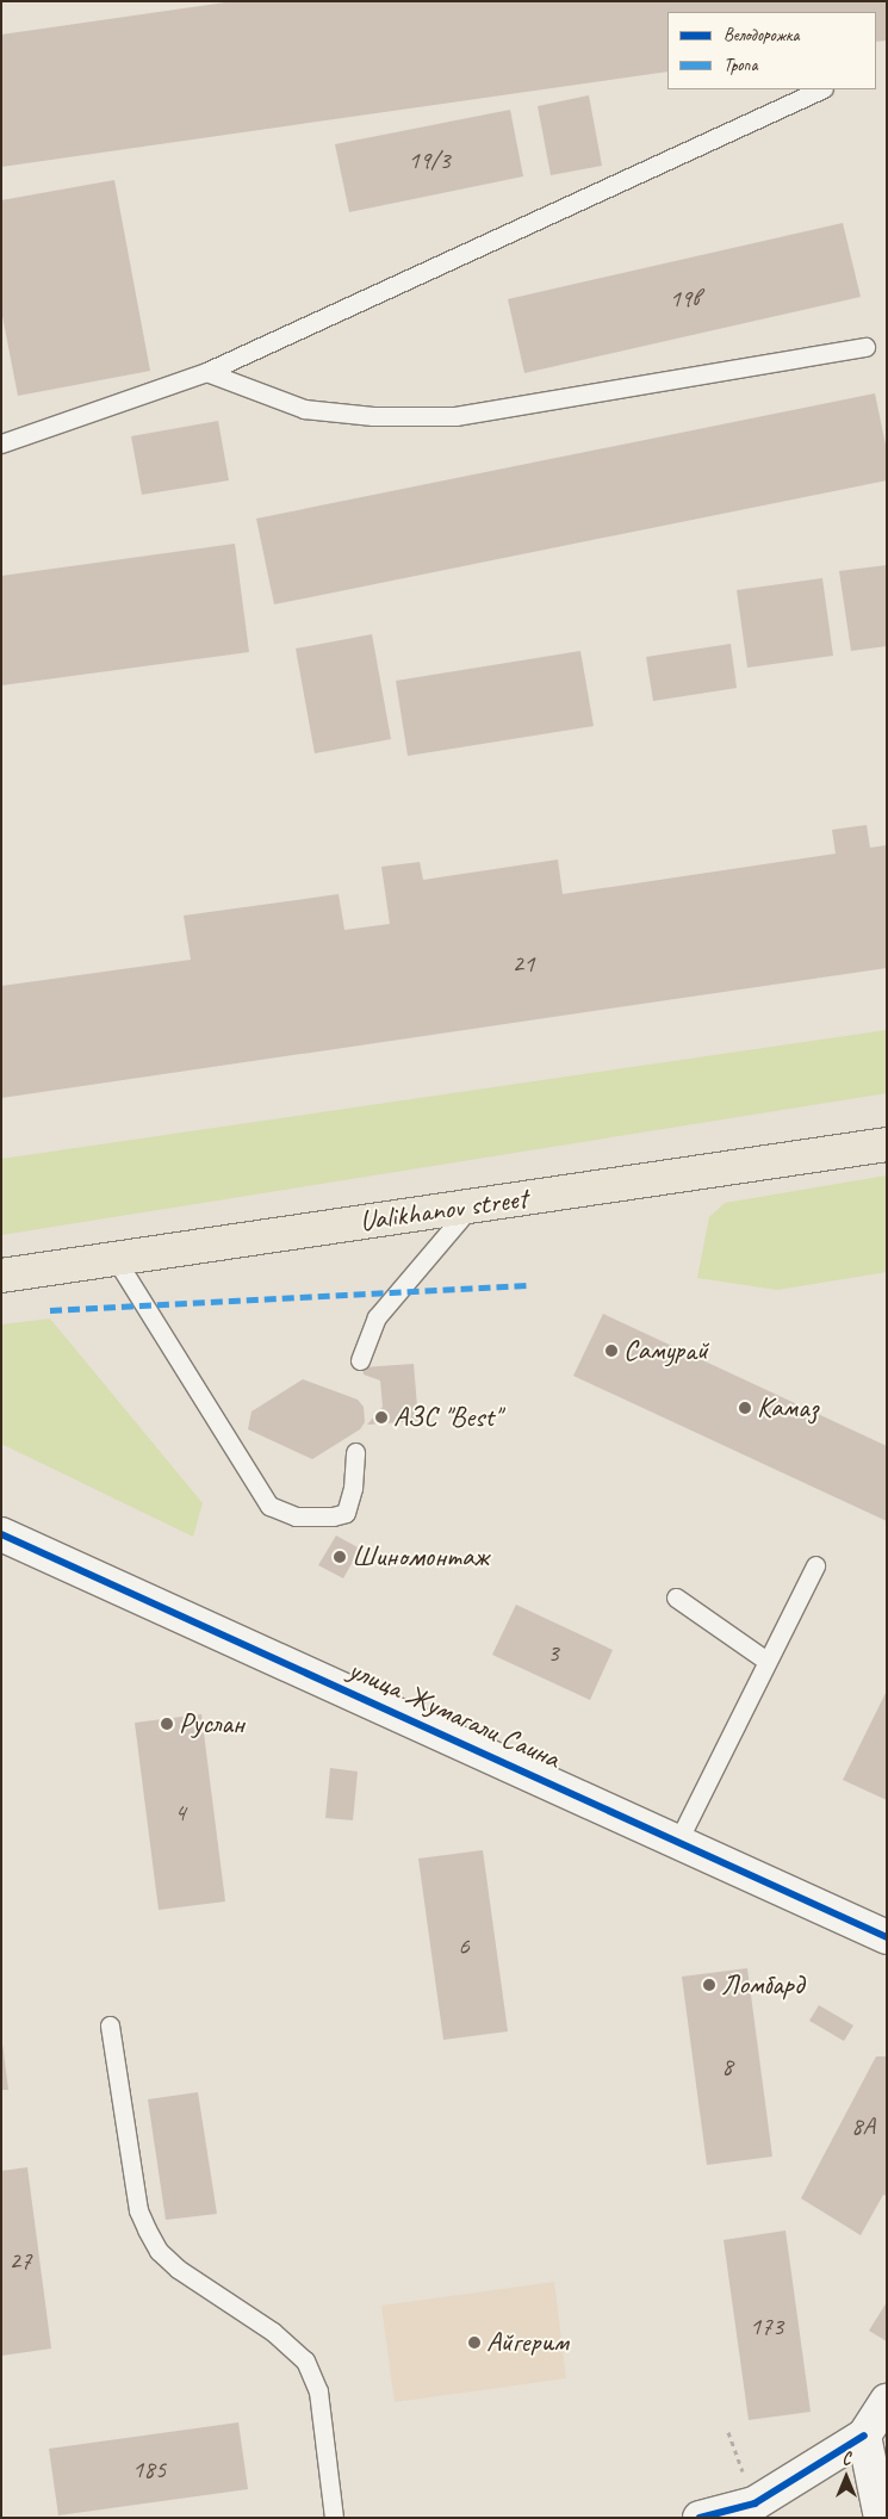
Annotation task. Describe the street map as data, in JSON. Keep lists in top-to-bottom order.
{
  "streets": {
    "highway": ["Ualikhanov street"],
    "street": ["улица Жумагали Саина"]
  },
  "places": [
    "Самурай",
    "Камаз",
    "АЗС \"Best\"",
    "Шиномонтаж",
    "Руслан",
    "Ломбард",
    "Айгерим"
  ],
  "house_numbers": [
    "19/3",
    "19в",
    "21",
    "3",
    "4",
    "6",
    "8",
    "8А",
    "27",
    "173",
    "185"
  ],
  "legend": ["Велодорожка", "Тропа"],
  "north": "top"
}
